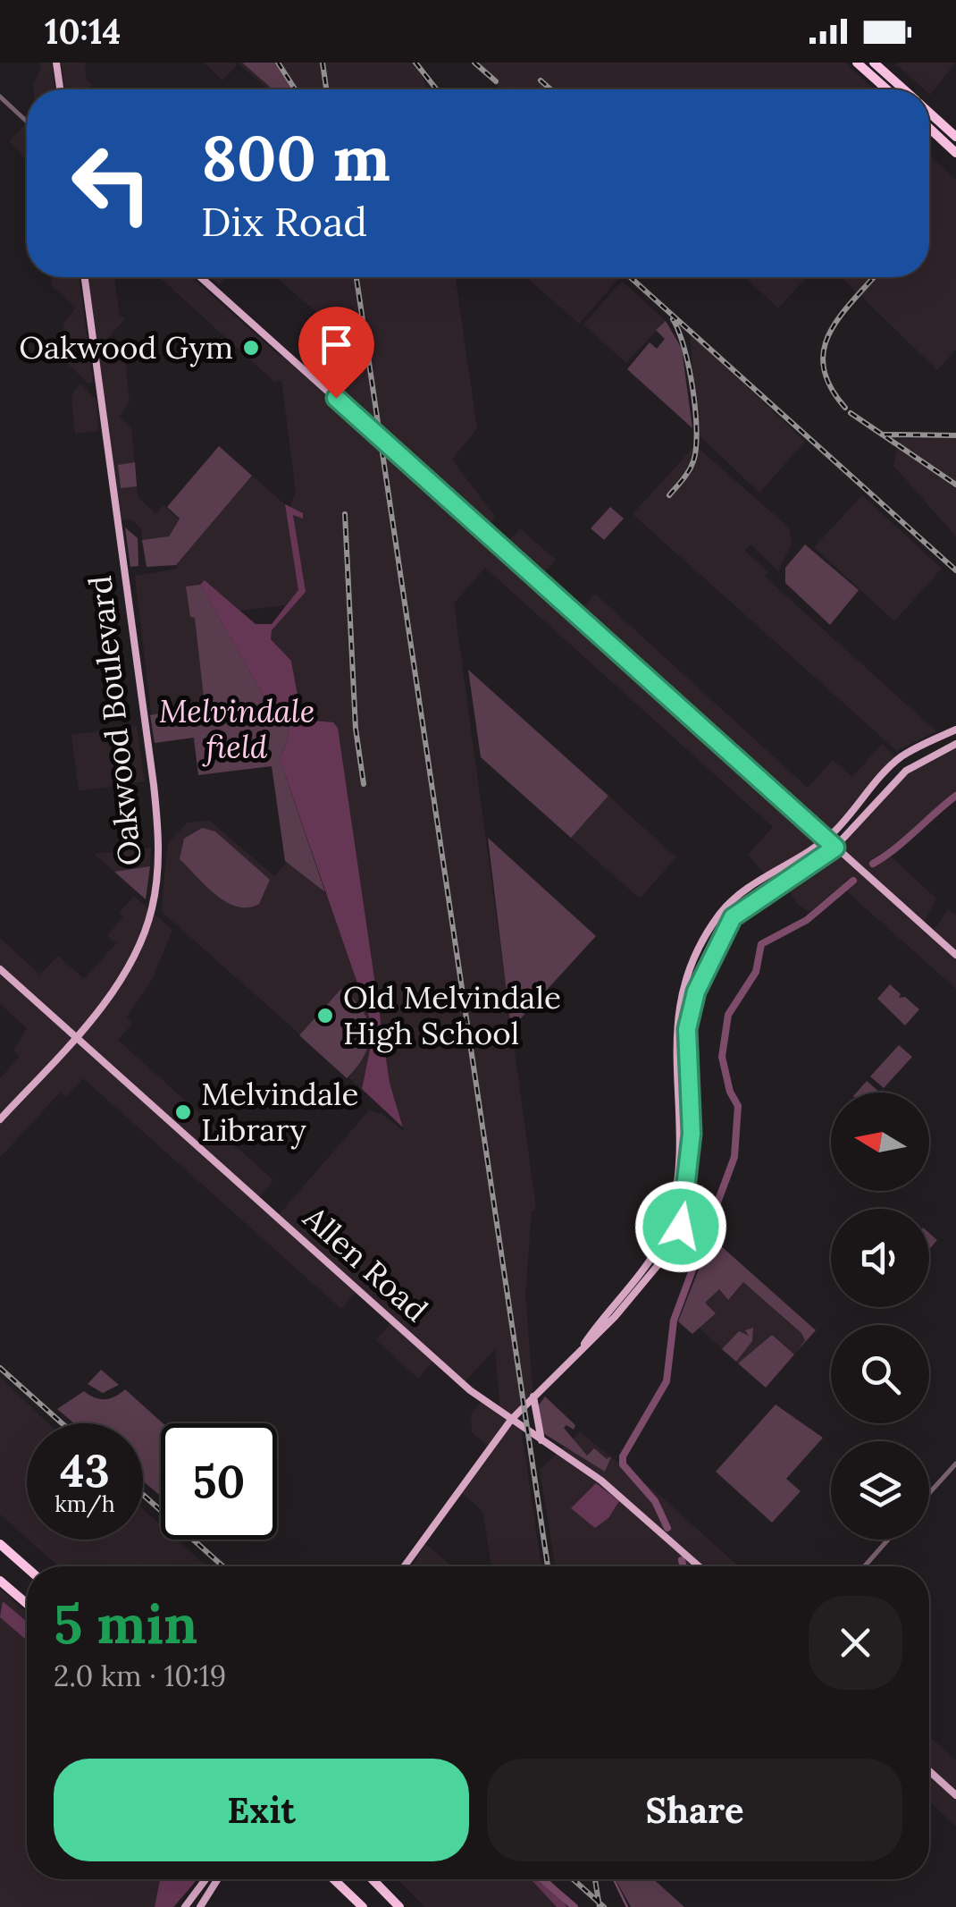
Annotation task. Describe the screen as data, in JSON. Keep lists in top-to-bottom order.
{
  "streets": {
    "main road": ["Oakwood Boulevard", "Allen Road"]
  },
  "crossings": [
    ["Oakwood Boulevard", "Allen Road"]
  ],
  "parks": ["Melvindale field"],
  "places": ["Oakwood Gym", "Old Melvindale High School", "Melvindale Library"],
  "north": "left",
  "page": {
    "status": "10:14",
    "turn": ["800 m", "Dix Road"],
    "speed": "43 km/h",
    "limit": "50",
    "heading": ["5 min", "2.0 km · 10:19"],
    "buttons": ["Exit", "Share"]
  }
}
